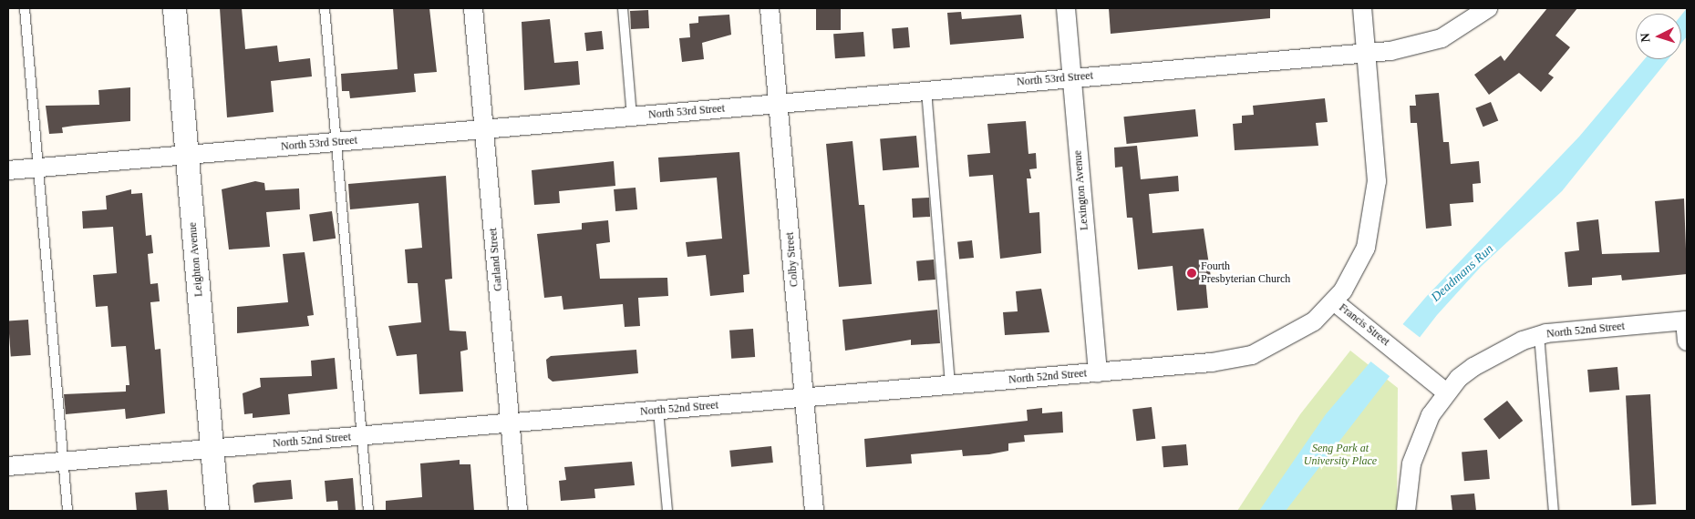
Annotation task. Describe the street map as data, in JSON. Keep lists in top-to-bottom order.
{
  "streets": {
    "street": [
      "North 53rd Street",
      "Lexington Avenue",
      "Leighton Avenue",
      "Garland Street",
      "Colby Street",
      "Francis Street",
      "North 52nd Street"
    ]
  },
  "crossings": [
    ["North 53rd Street", "Lexington Avenue"],
    ["North 53rd Street", "Leighton Avenue"],
    ["North 53rd Street", "Garland Street"],
    ["North 53rd Street", "Colby Street"],
    ["North 53rd Street", "Francis Street"],
    ["Lexington Avenue", "North 52nd Street"],
    ["Leighton Avenue", "North 52nd Street"],
    ["Garland Street", "North 52nd Street"],
    ["Colby Street", "North 52nd Street"],
    ["Francis Street", "North 52nd Street"]
  ],
  "water": ["Deadmans Run"],
  "parks": ["Seng Park at University Place"],
  "places": ["Fourth Presbyterian Church"],
  "north": "left"
}
